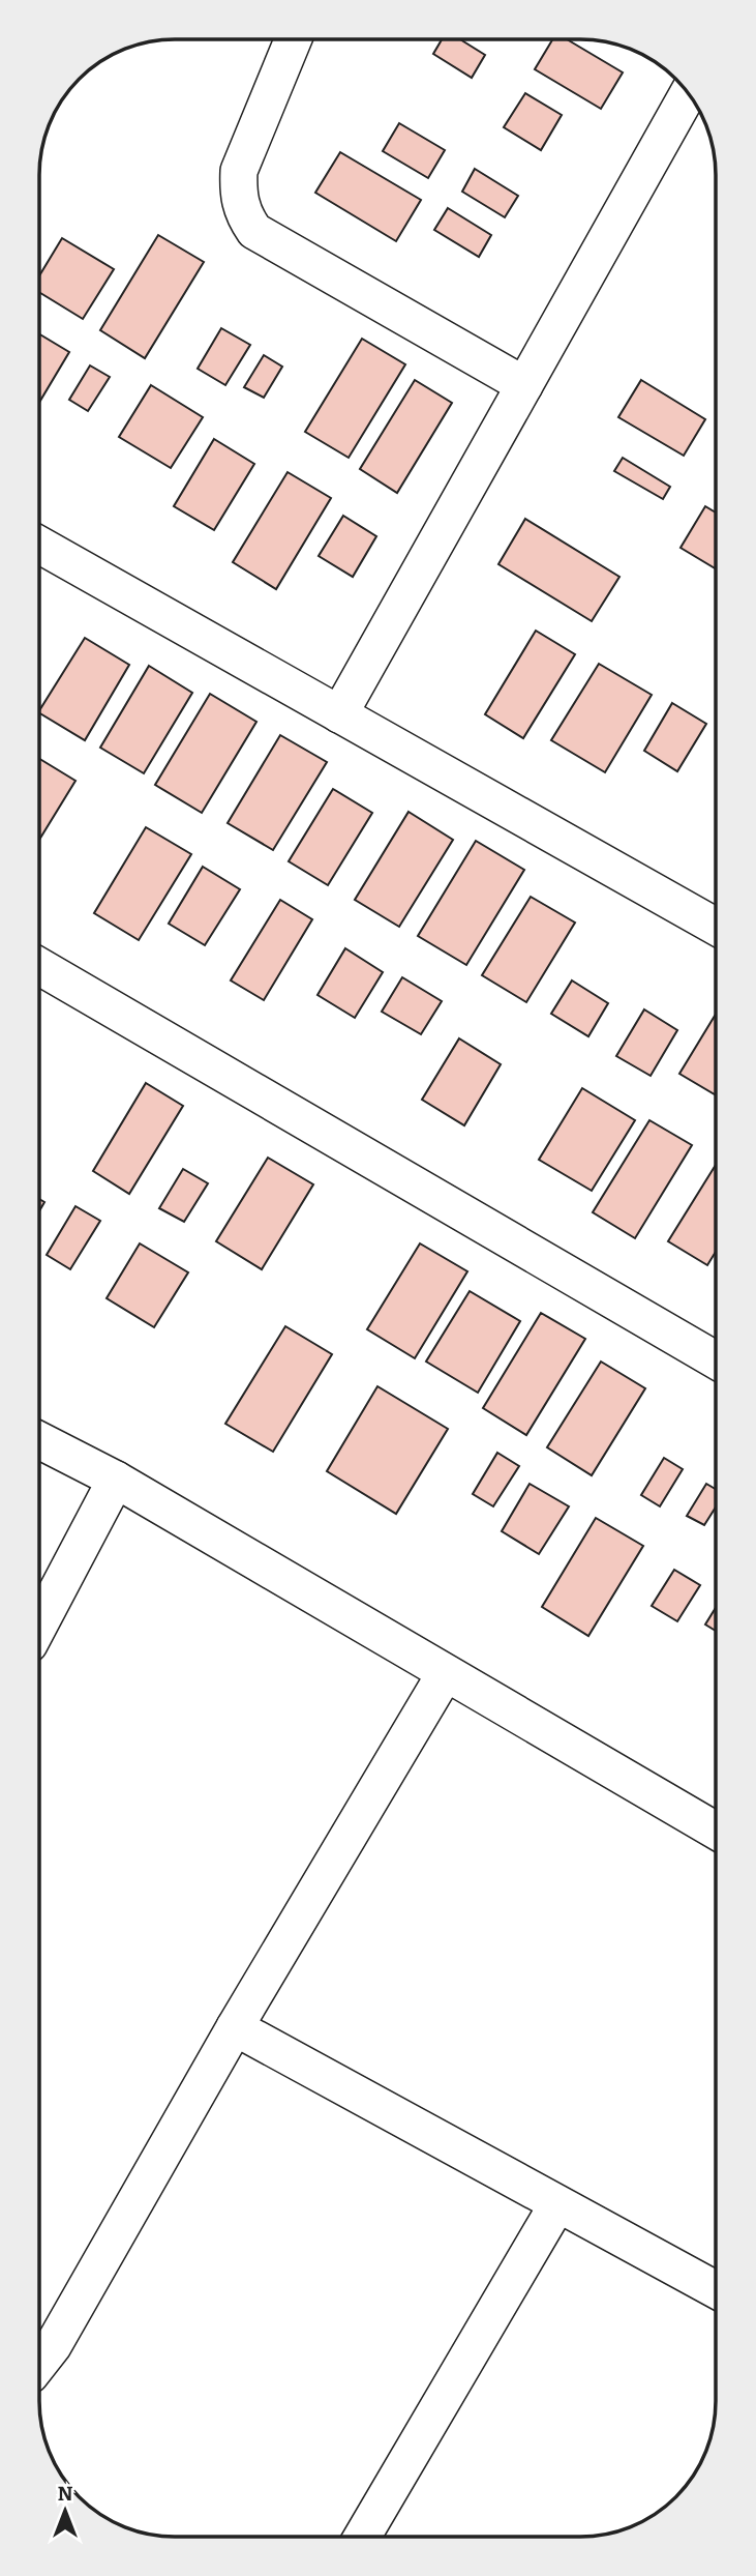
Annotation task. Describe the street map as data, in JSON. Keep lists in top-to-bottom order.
{
  "north": "top"
}
